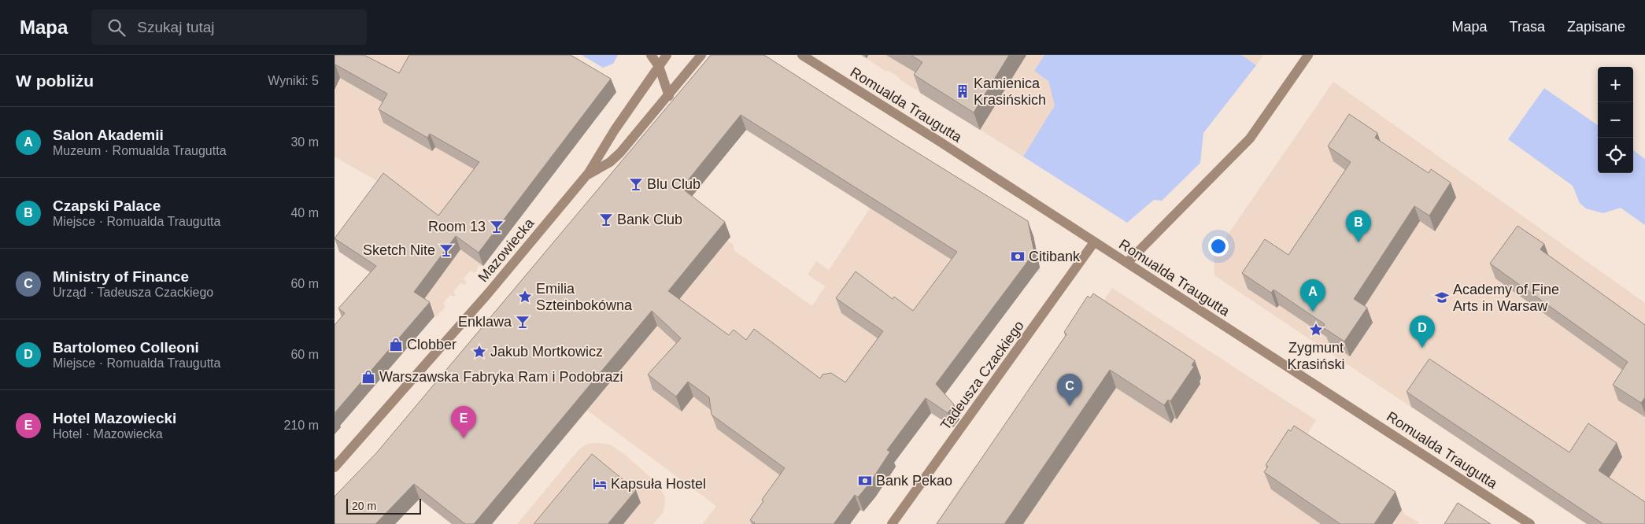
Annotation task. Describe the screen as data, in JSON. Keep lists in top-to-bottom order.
{
  "streets": {
    "street": ["Romualda Traugutta", "Mazowiecka", "Tadeusza Czackiego"]
  },
  "crossings": [
    ["Romualda Traugutta", "Tadeusza Czackiego"]
  ],
  "places": {
    "building": ["Kamienica Krasińskich"],
    "bar": [
      "Blu Club",
      "Bank Club",
      "Room 13",
      "Sketch Nite",
      "Enklawa"
    ],
    "bank": ["Citibank", "Bank Pekao"],
    "place": ["Emilia Szteinbokówna", "Zygmunt Krasiński", "Jakub Mortkowicz"],
    "school or university": ["Academy of Fine Arts in Warsaw"],
    "shop": ["Clobber", "Warszawska Fabryka Ram i Podobrazi"],
    "hotel": ["Kapsuła Hostel"]
  },
  "scale_bar": "20 m",
  "page": {
    "header": "Mapa",
    "search": "Szukaj tutaj",
    "nav": ["Mapa", "Trasa", "Zapisane"],
    "heading": ["W pobliżu", "Wyniki: 5"],
    "map_buttons": ["+", "−"],
    "list": [
      {
        "mark": "A",
        "name": "Salon Akademii",
        "note": "Muzeum · Romualda Traugutta",
        "value": "30 m"
      },
      {
        "mark": "B",
        "name": "Czapski Palace",
        "note": "Miejsce · Romualda Traugutta",
        "value": "40 m"
      },
      {
        "mark": "C",
        "name": "Ministry of Finance",
        "note": "Urząd · Tadeusza Czackiego",
        "value": "60 m"
      },
      {
        "mark": "D",
        "name": "Bartolomeo Colleoni",
        "note": "Miejsce · Romualda Traugutta",
        "value": "60 m"
      },
      {
        "mark": "E",
        "name": "Hotel Mazowiecki",
        "note": "Hotel · Mazowiecka",
        "value": "210 m"
      }
    ],
    "pins": [
      "B",
      "A",
      "D",
      "C",
      "E"
    ],
    "scale": "20 m"
  }
}
